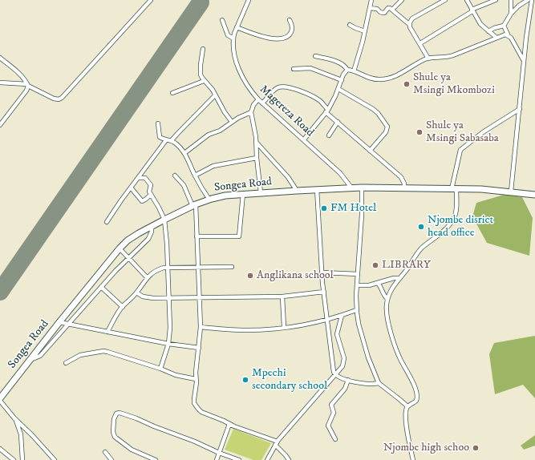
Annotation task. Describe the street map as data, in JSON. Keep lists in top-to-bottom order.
{
  "streets": {
    "highway": ["Songea Road"],
    "street": ["Magereza Road"]
  },
  "crossings": [
    ["Magereza Road", "Songea Road"]
  ],
  "places": [
    "Shule ya Msingi Mkombozi",
    "Shule ya Msingi Sabasaba",
    "FM Hotel",
    "Njombe disrict head office",
    "LIBRARY",
    "Anglikana school",
    "Mpechi secondary school",
    "Njombe high schoo"
  ]
}
